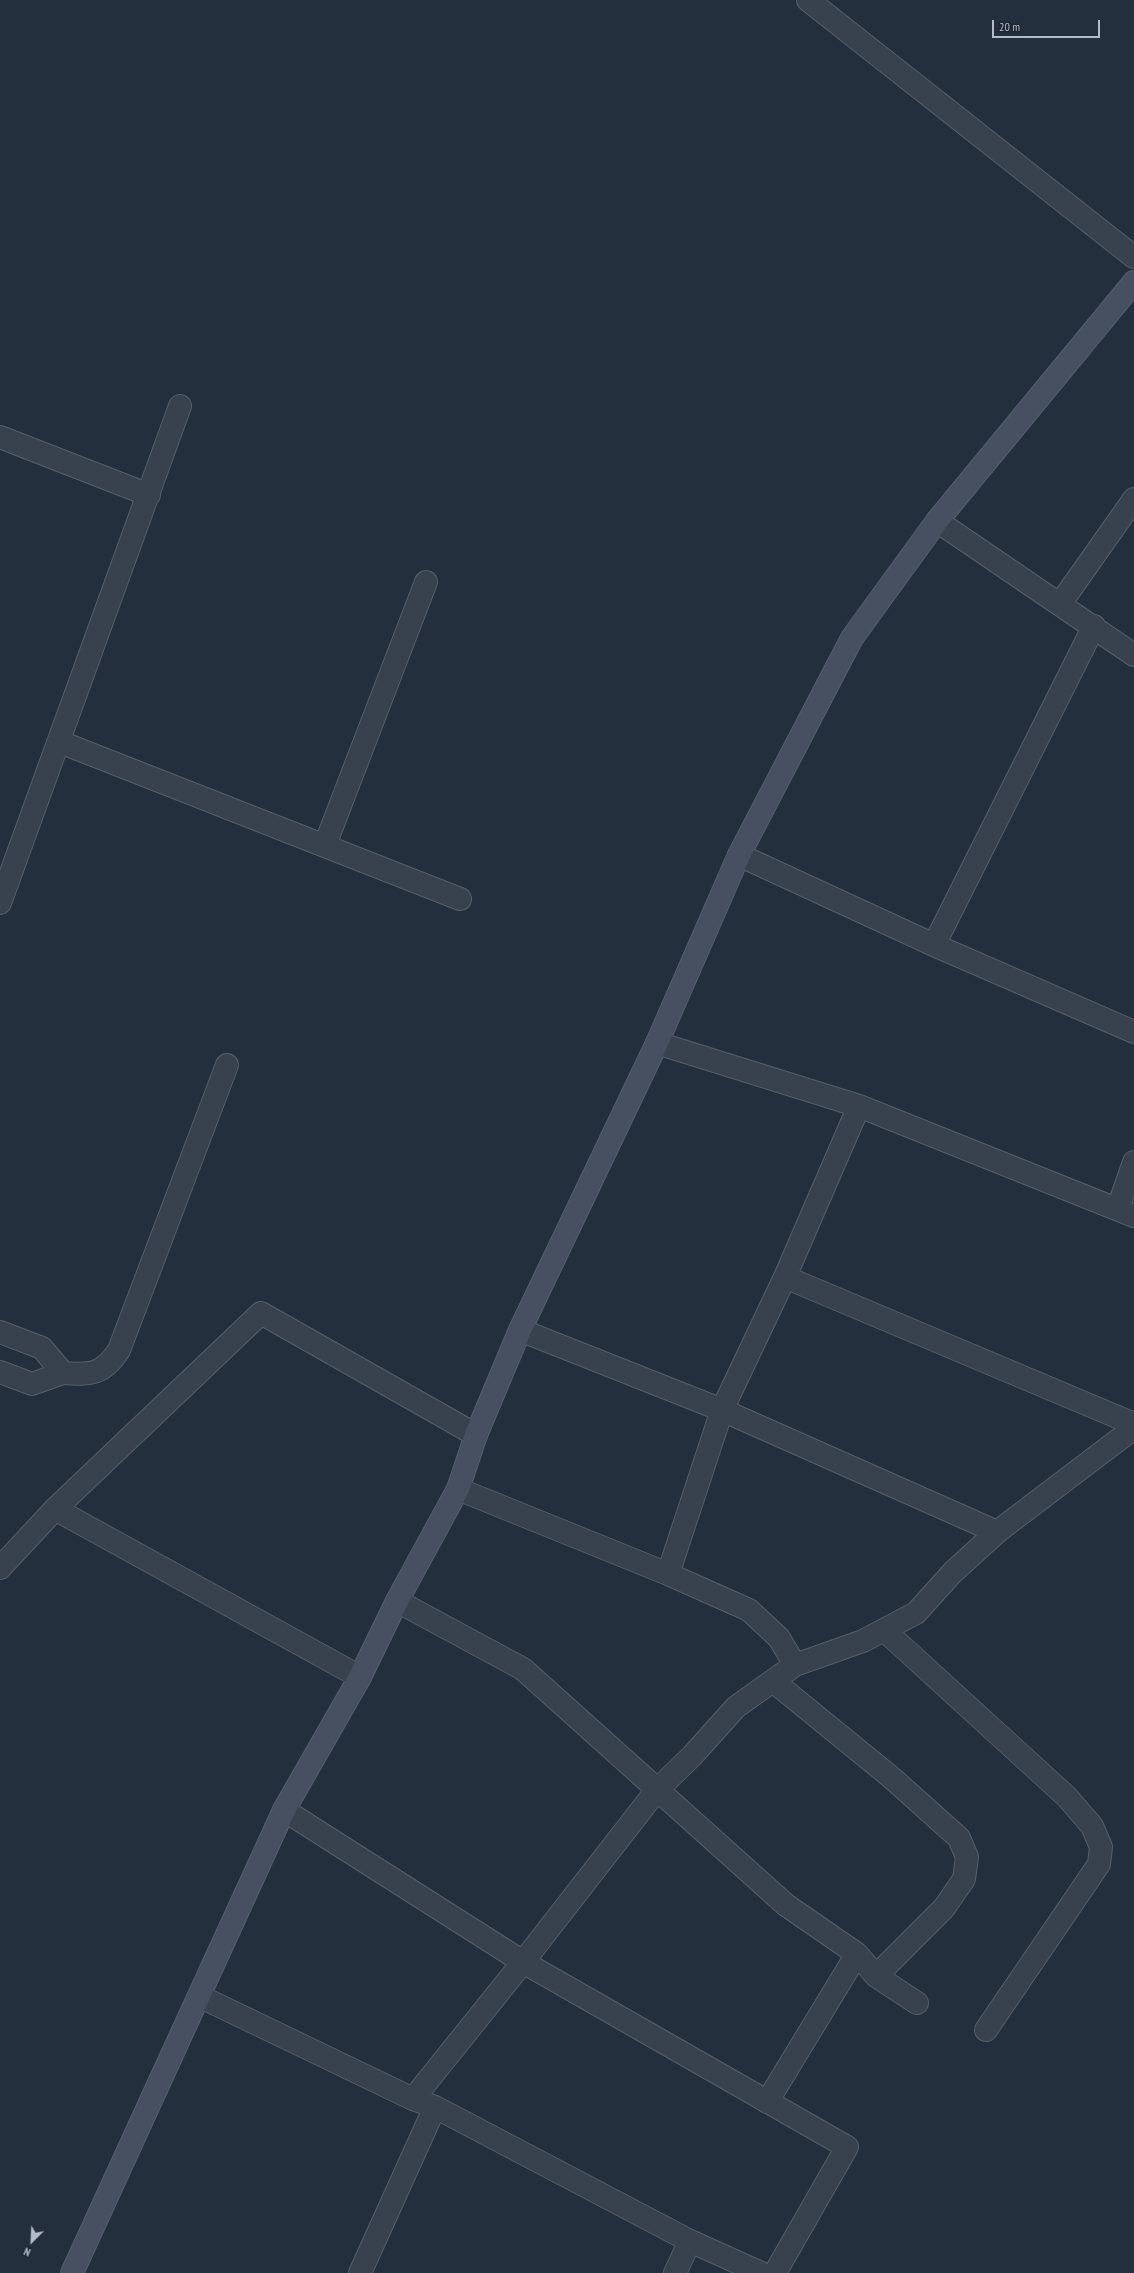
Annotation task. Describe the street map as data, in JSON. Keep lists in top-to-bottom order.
{
  "scale_bar": "20 m",
  "north": "bottom left"
}
